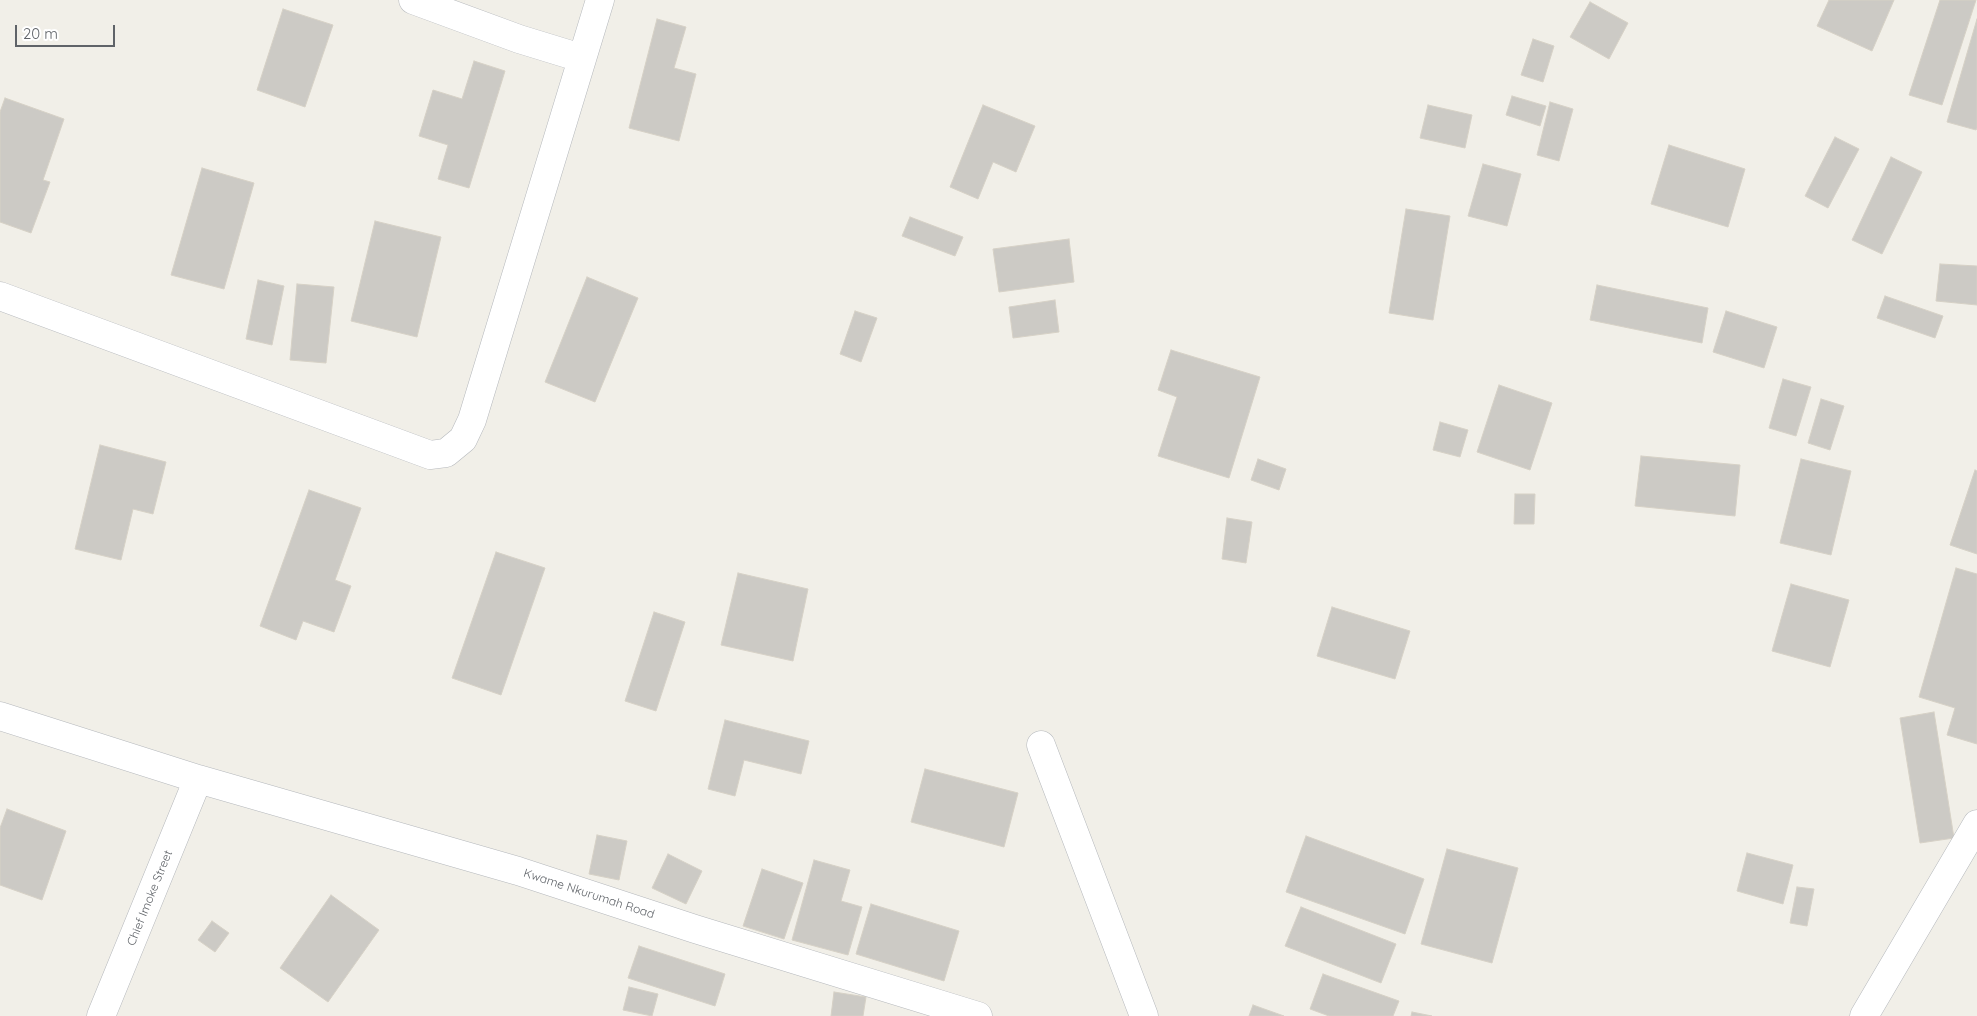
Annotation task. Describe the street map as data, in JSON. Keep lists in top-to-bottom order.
{
  "streets": {
    "street": ["Kwame Nkurumah Road", "Chief Imoke Street"]
  },
  "crossings": [
    ["Kwame Nkurumah Road", "Chief Imoke Street"]
  ],
  "scale_bar": "20 m"
}
